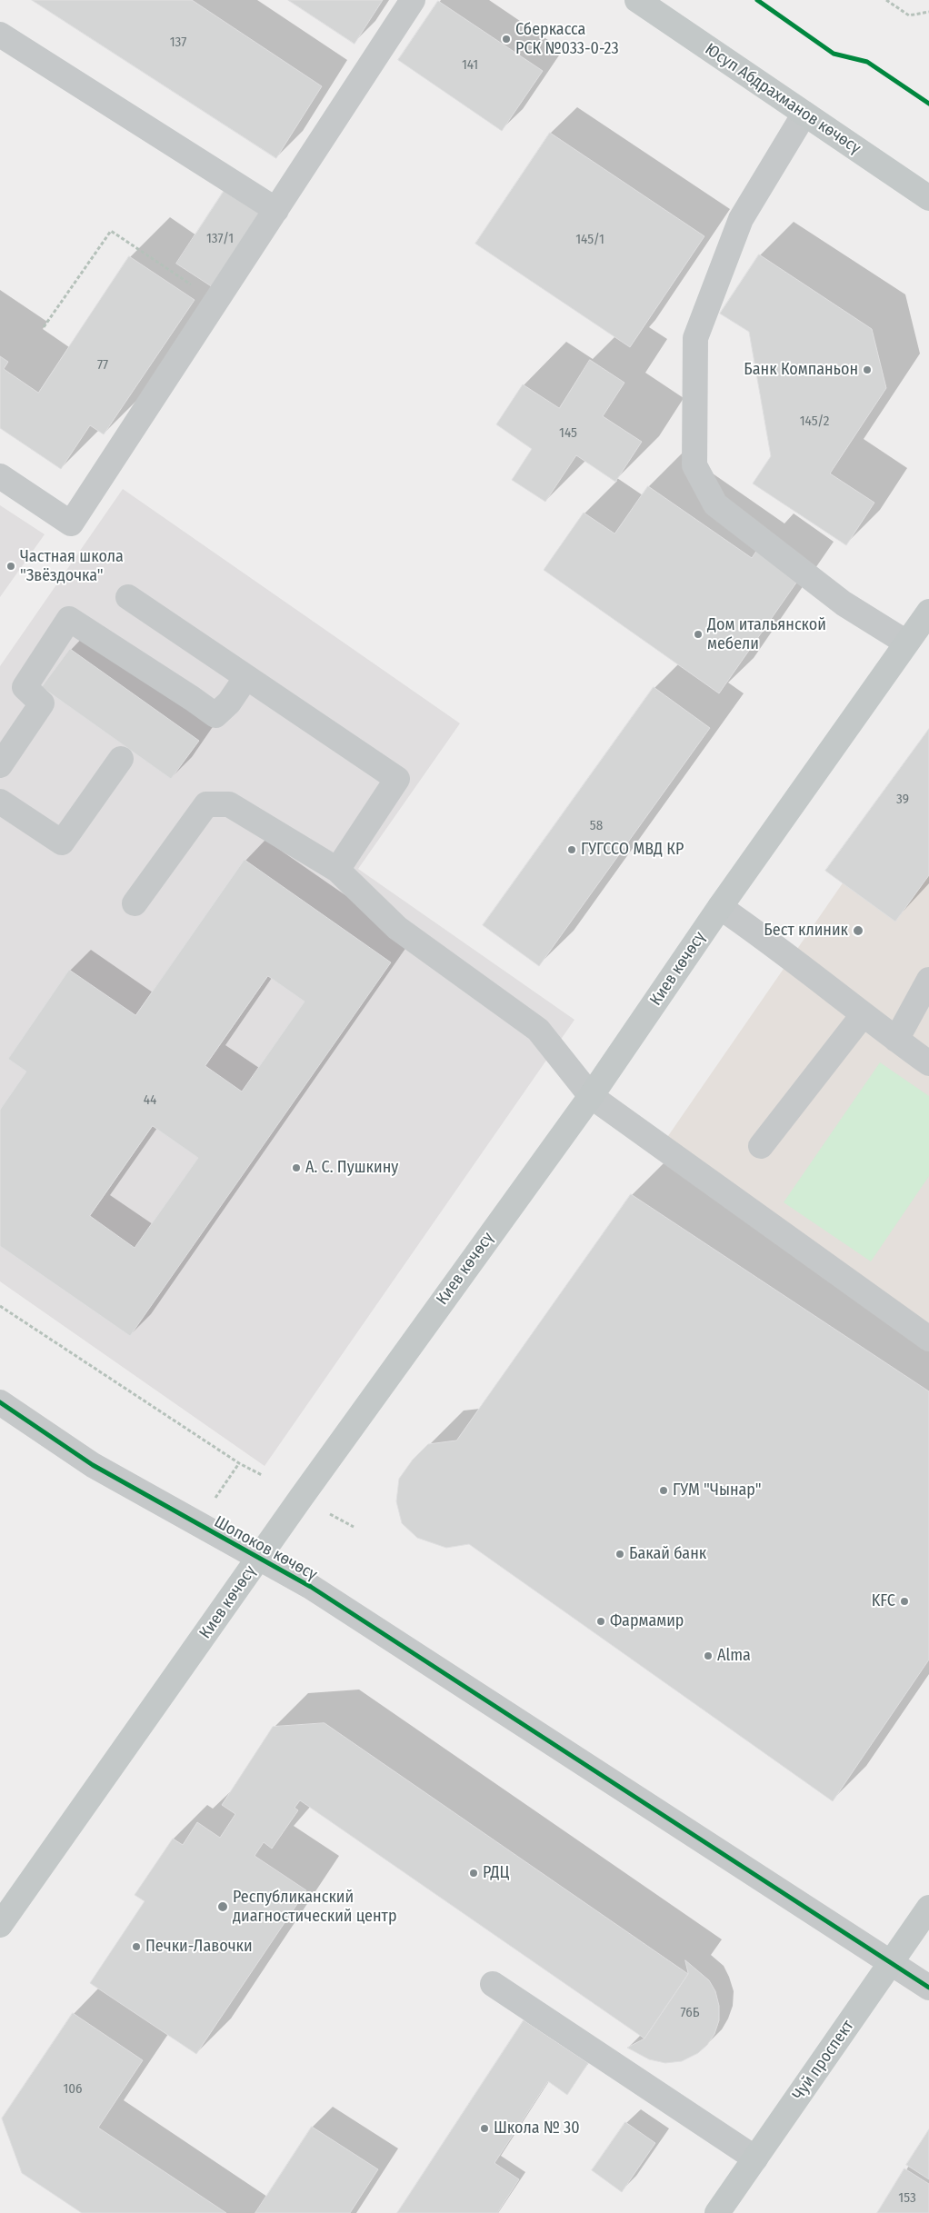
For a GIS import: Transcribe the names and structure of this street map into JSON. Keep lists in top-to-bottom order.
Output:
{
  "streets": {
    "main road": ["Юсуп Абдрахманов көчөсү", "Киев көчөсү", "Чуй проспект"],
    "street": ["Шопоков көчөсү"]
  },
  "crossings": [
    ["Киев көчөсү", "Шопоков көчөсү"],
    ["Шопоков көчөсү", "Чуй проспект"]
  ],
  "places": [
    "Сберкасса РСК №033-0-23",
    "Банк Компаньон",
    "Частная школа \"Звёздочка\"",
    "Дом итальянской мебели",
    "ГУГССО МВД КР",
    "Бест клиник",
    "А. С. Пушкину",
    "ГУМ \"Чынар\"",
    "Бакай банк",
    "KFC",
    "Фармамир",
    "Alma",
    "РДЦ",
    "Республиканский диагностический центр",
    "Печки-Лавочки",
    "Школа № 30"
  ],
  "house_numbers": [
    "137",
    "141",
    "137/1",
    "145/1",
    "77",
    "145/2",
    "145",
    "39",
    "58",
    "44",
    "76Б",
    "106",
    "153"
  ]
}
